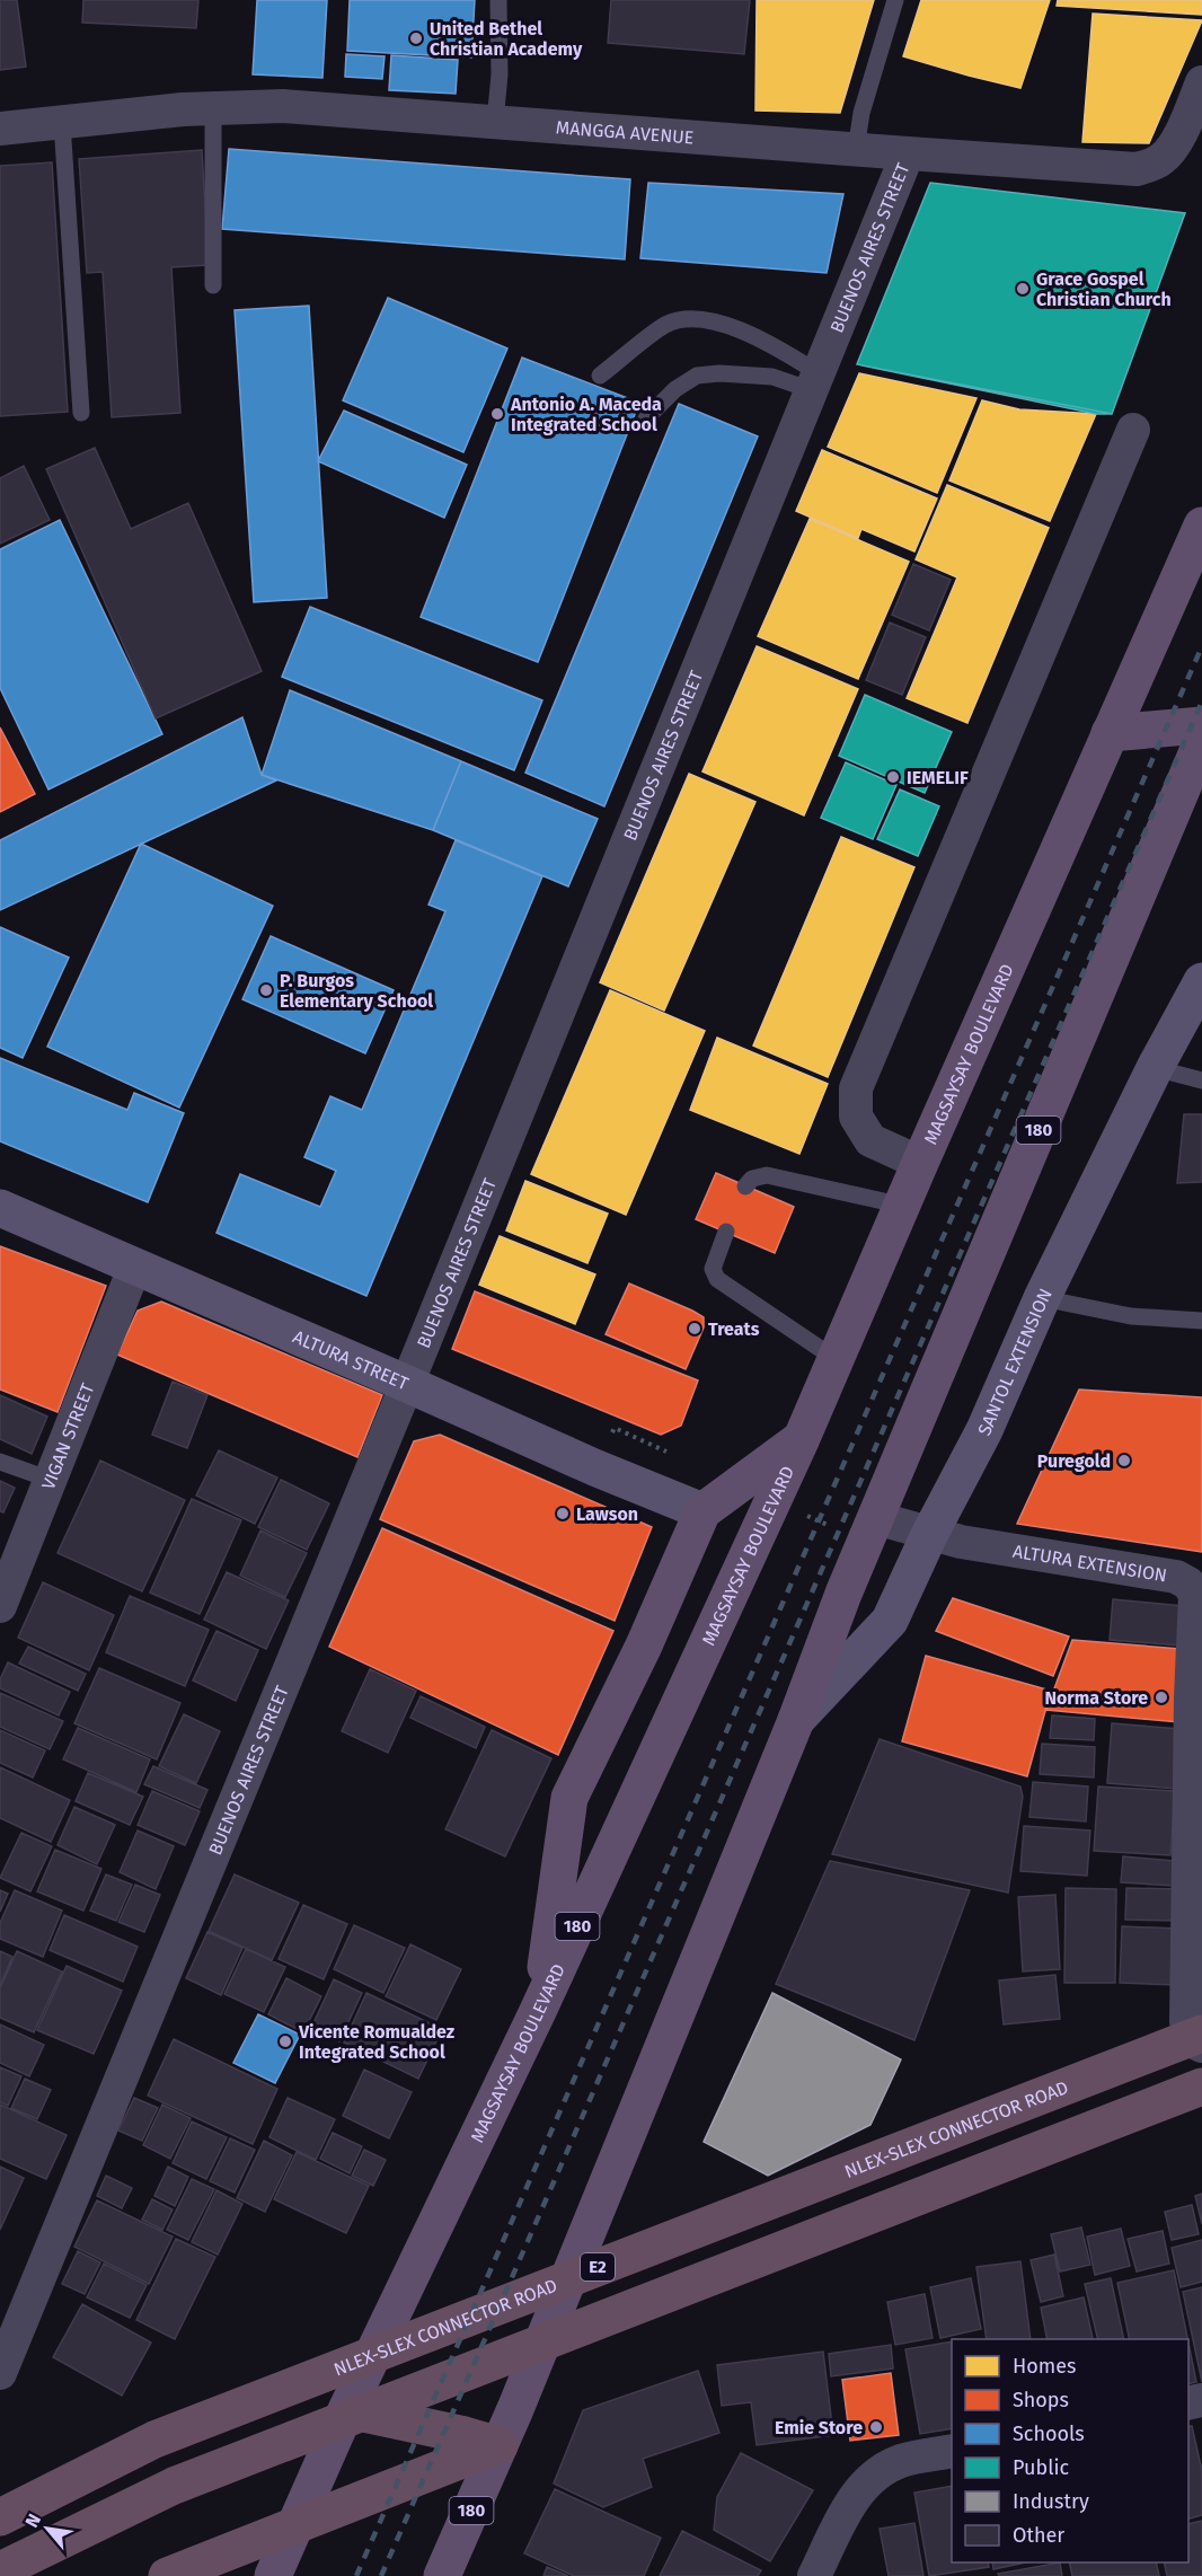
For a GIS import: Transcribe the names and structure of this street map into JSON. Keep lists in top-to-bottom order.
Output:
{
  "streets": {
    "highway": ["NLEX-SLEX CONNECTOR ROAD", "E2"],
    "main road": ["MAGSAYSAY BOULEVARD", "180"],
    "street": [
      "MANGGA AVENUE",
      "BUENOS AIRES STREET",
      "ALTURA STREET",
      "SANTOL EXTENSION",
      "VIGAN STREET",
      "ALTURA EXTENSION"
    ]
  },
  "crossings": [
    ["MANGGA AVENUE", "BUENOS AIRES STREET"],
    ["BUENOS AIRES STREET", "ALTURA STREET"],
    ["180", "SANTOL EXTENSION"],
    ["180", "ALTURA EXTENSION"],
    ["ALTURA STREET", "VIGAN STREET"],
    ["SANTOL EXTENSION", "ALTURA EXTENSION"]
  ],
  "places": [
    "United Bethel Christian Academy",
    "Grace Gospel Christian Church",
    "Antonio A. Maceda Integrated School",
    "IEMELIF",
    "P. Burgos Elementary School",
    "Treats",
    "Puregold",
    "Lawson",
    "Norma Store",
    "Vicente Romualdez Integrated School",
    "Emie Store"
  ],
  "legend": [
    "Homes",
    "Shops",
    "Schools",
    "Public",
    "Industry",
    "Other"
  ],
  "north": "top left"
}
